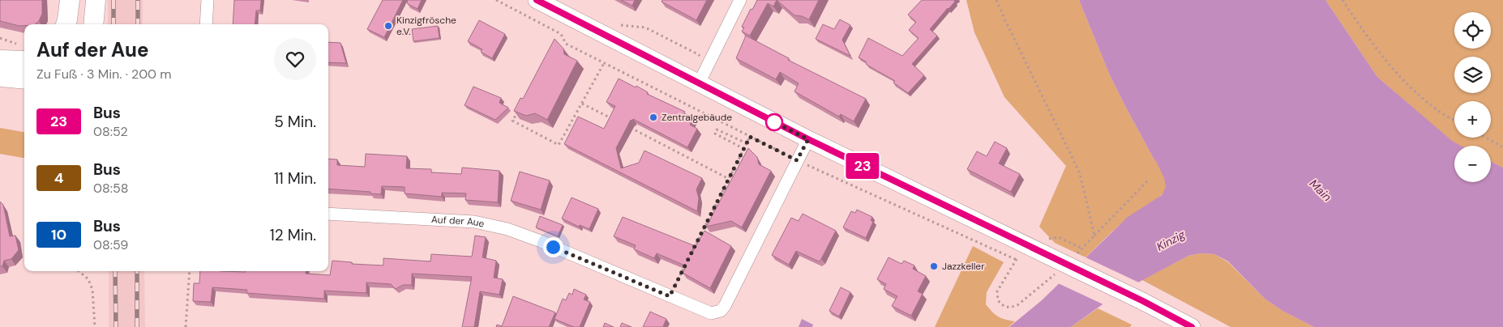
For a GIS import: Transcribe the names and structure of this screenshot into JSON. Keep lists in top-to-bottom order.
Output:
{
  "streets": {
    "street": ["Auf der Aue"]
  },
  "water": ["Main", "Kinzig"],
  "places": ["Kinzigfrösche e.V.", "Zentralgebäude", "Jazzkeller"],
  "lines": ["bus line 23"],
  "page": {
    "on_map": "23",
    "map_buttons": ["+", "−"],
    "heading": ["Auf der Aue", "Zu Fuß · 3 Min. · 200 m"],
    "list": [
      {
        "mark": "23",
        "name": "Bus",
        "note": "08:52",
        "value": "5 Min."
      },
      {
        "mark": "4",
        "name": "Bus",
        "note": "08:58",
        "value": "11 Min."
      },
      {
        "mark": "10",
        "name": "Bus",
        "note": "08:59",
        "value": "12 Min."
      }
    ]
  }
}
